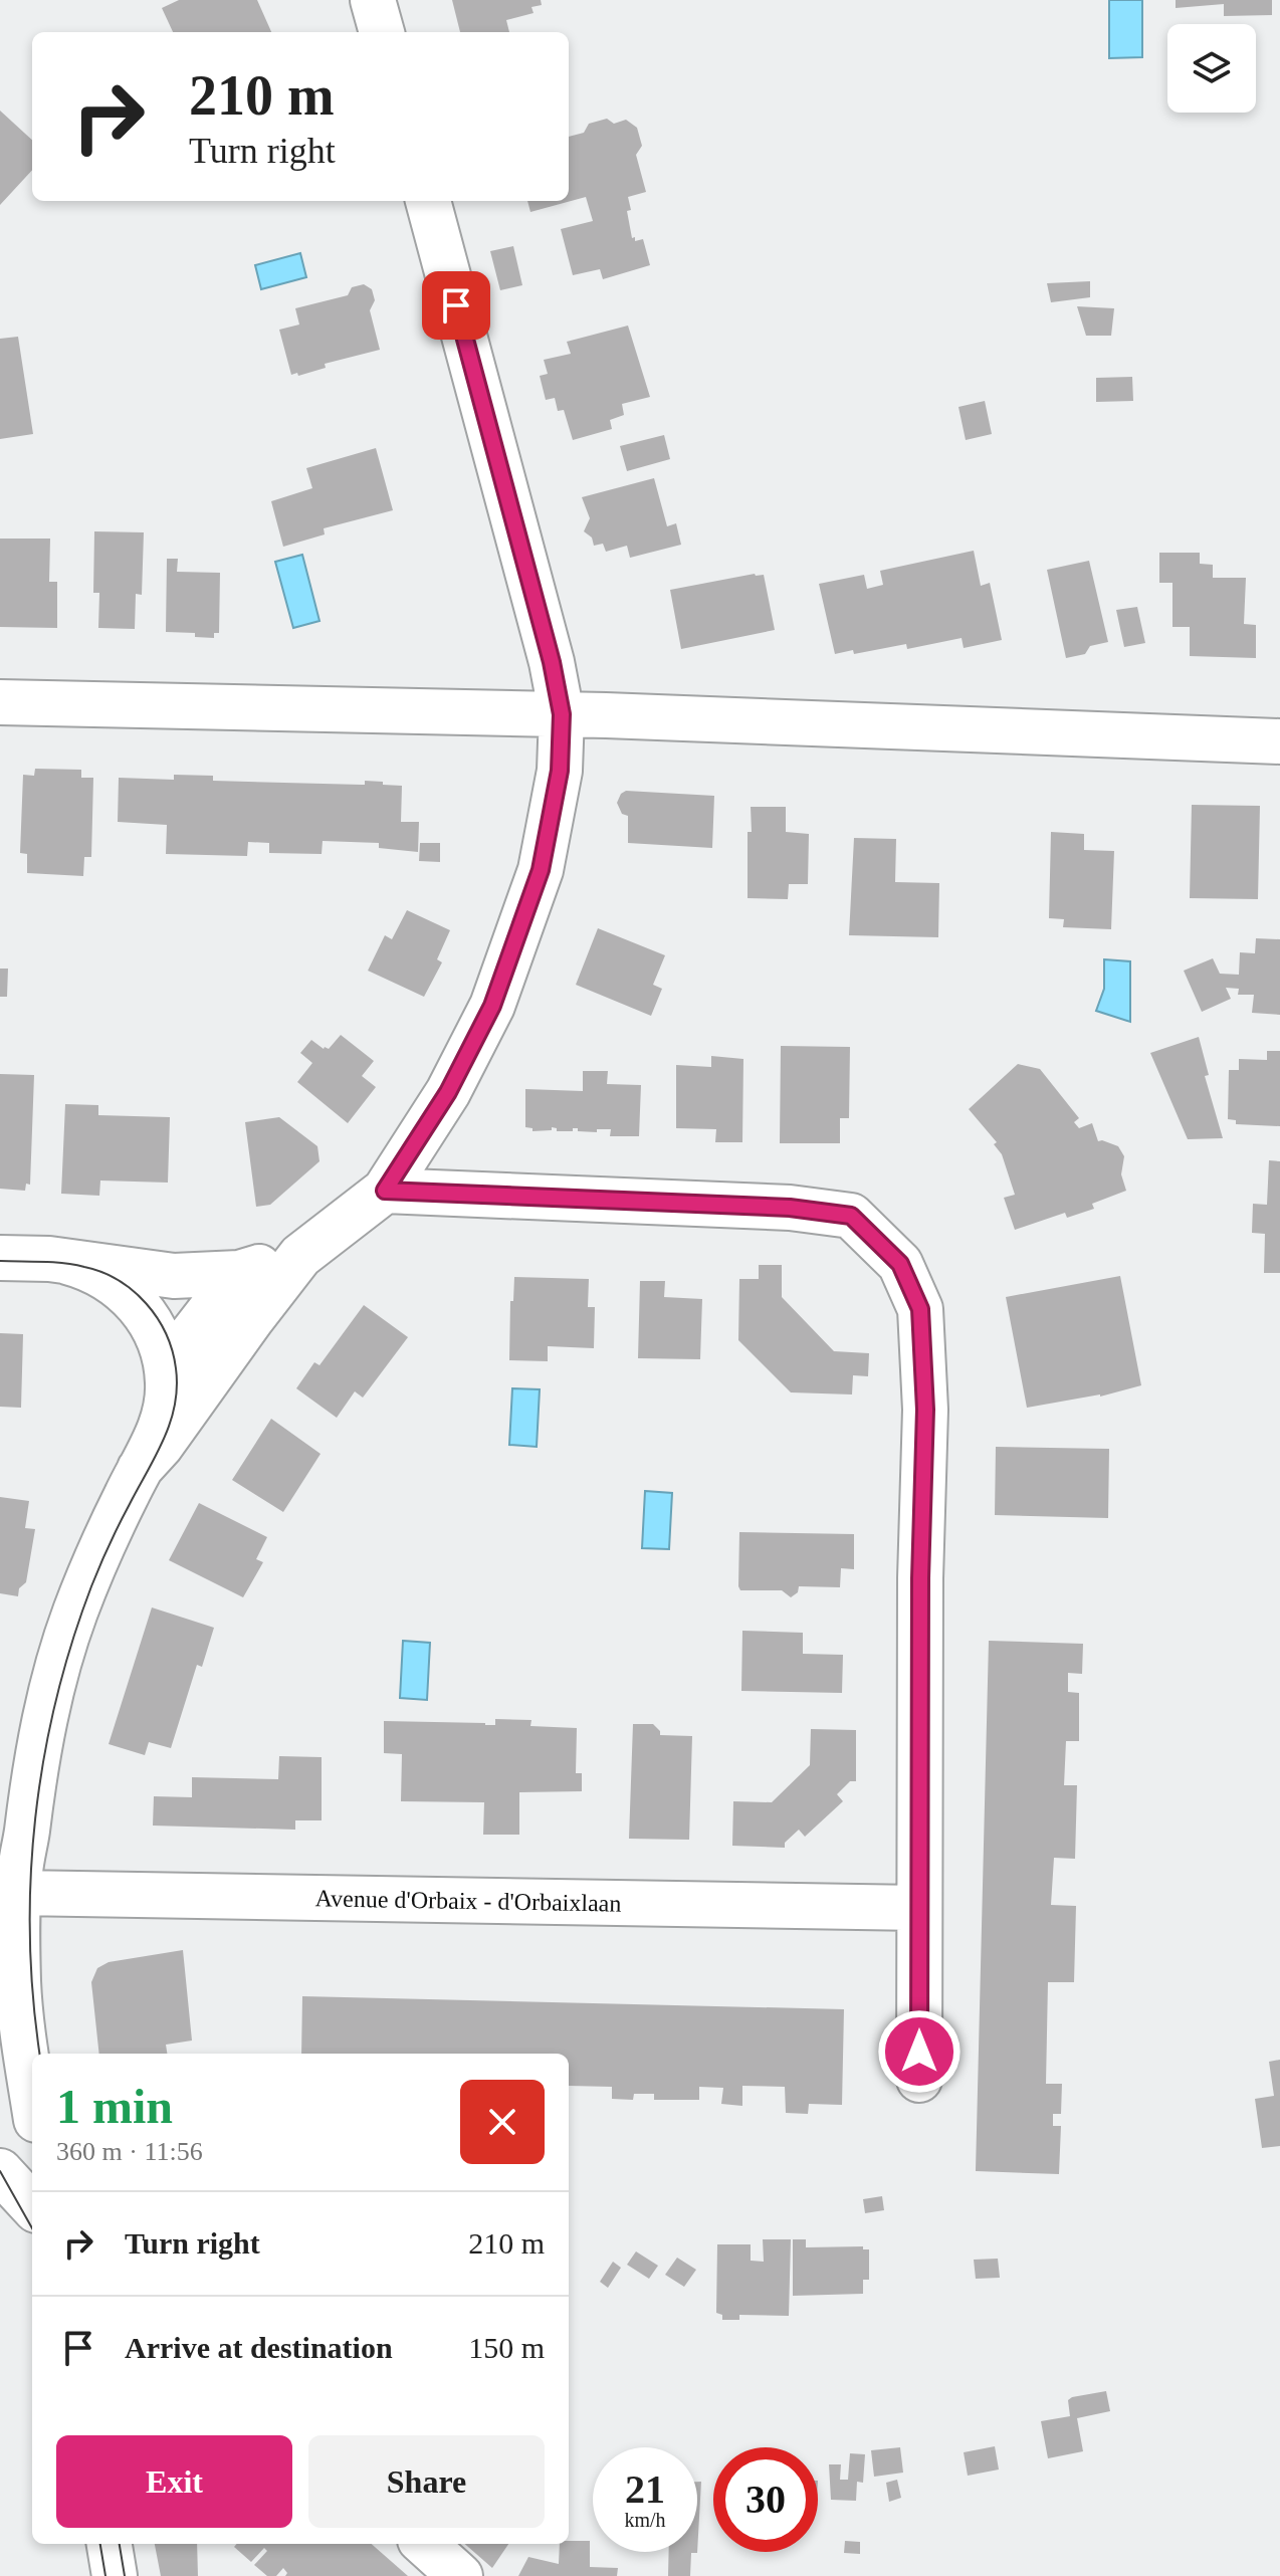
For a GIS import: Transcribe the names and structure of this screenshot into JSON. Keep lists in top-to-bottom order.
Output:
{
  "streets": {
    "street": ["Avenue d'Orbaix - d'Orbaixlaan"]
  },
  "page": {
    "turn": ["210 m", "Turn right"],
    "heading": ["1 min", "360 m · 11:56"],
    "list": [
      {
        "name": "Turn right",
        "value": "210 m"
      },
      {
        "name": "Arrive at destination",
        "value": "150 m"
      }
    ],
    "buttons": ["Exit", "Share"],
    "speed": "21 km/h",
    "limit": "30"
  }
}
